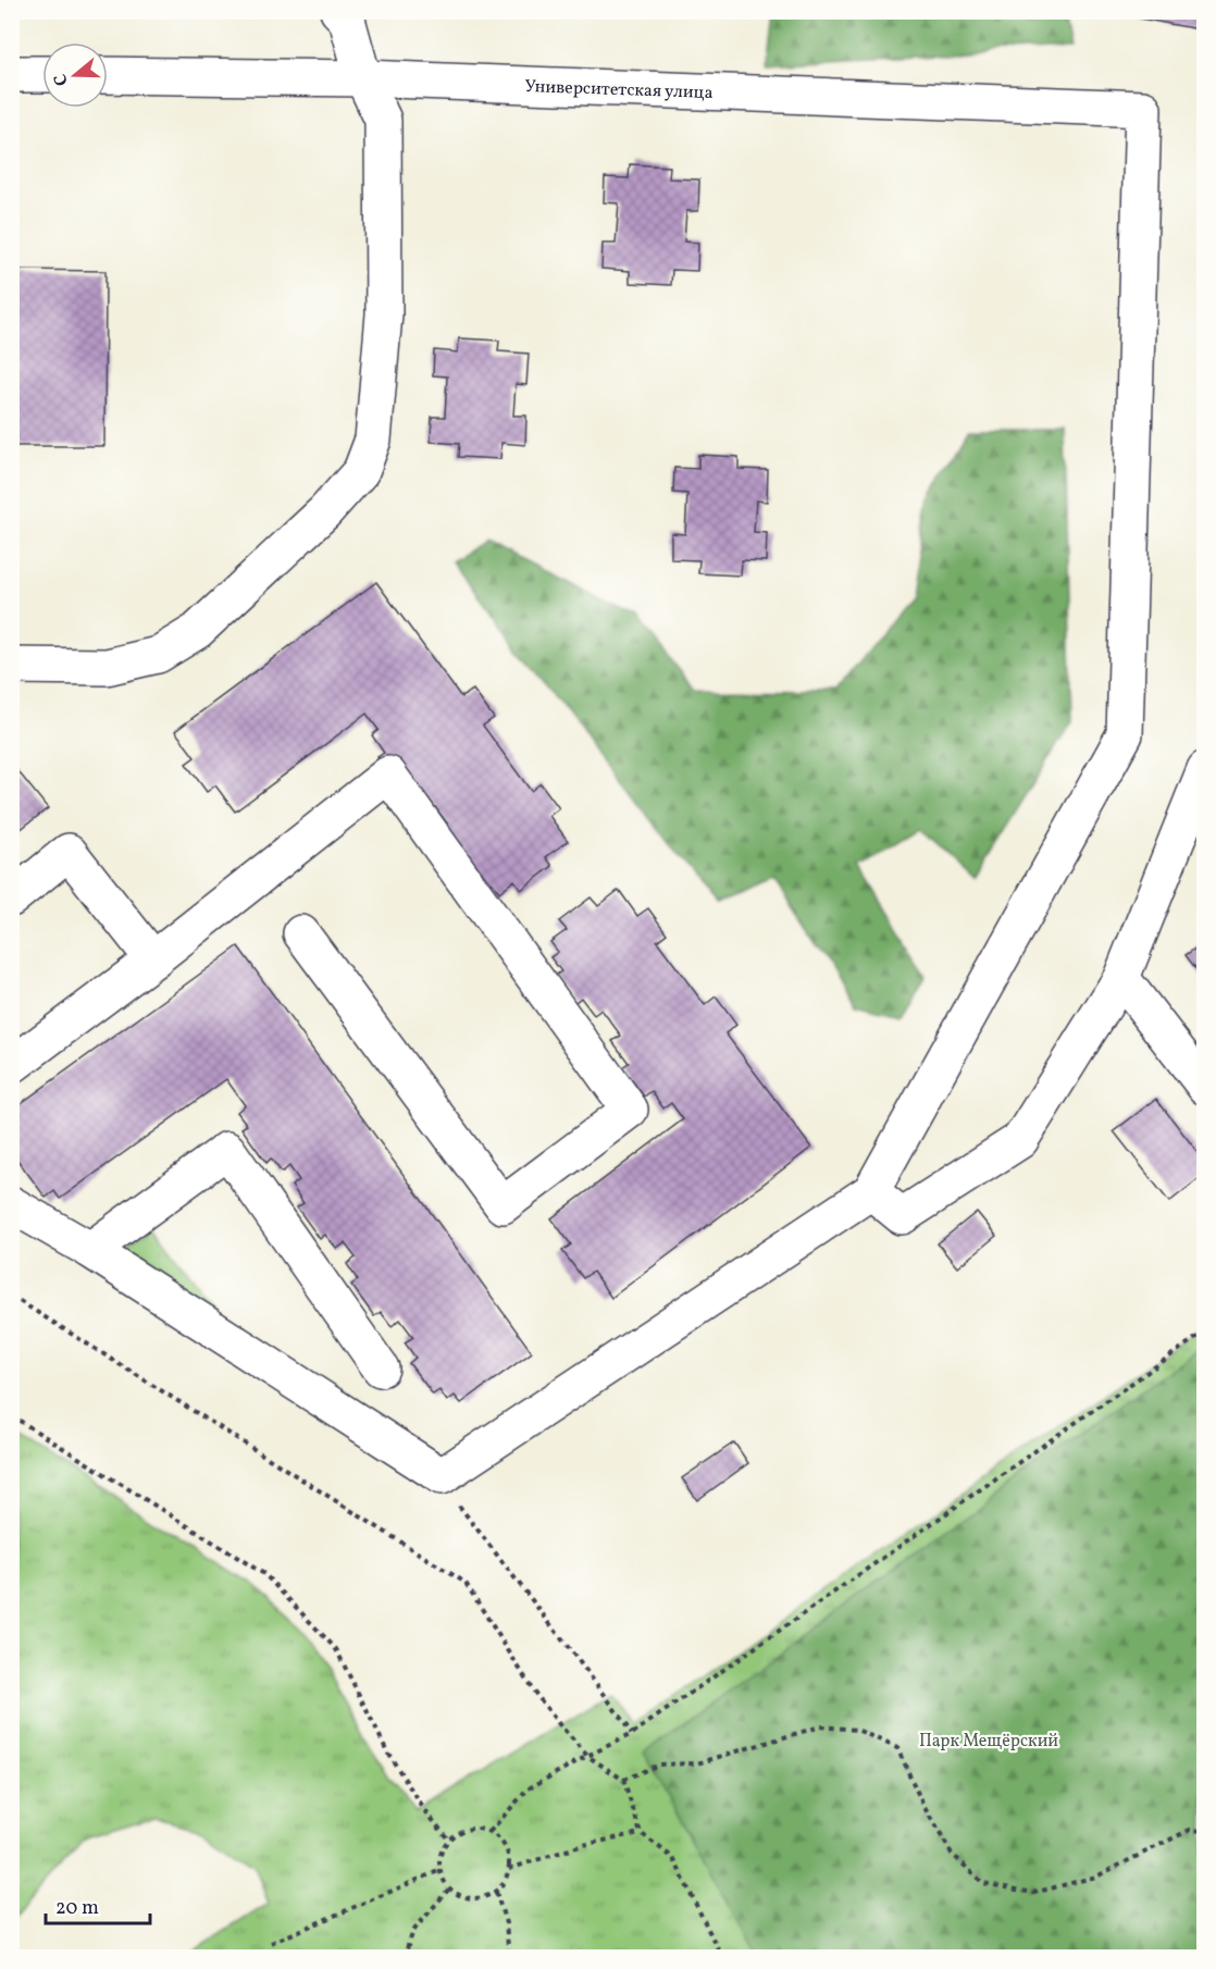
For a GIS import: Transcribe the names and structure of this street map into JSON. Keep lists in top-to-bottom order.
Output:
{
  "streets": {
    "street": ["Университетская улица"]
  },
  "parks": ["Парк Мещёрский"],
  "scale_bar": "20 m",
  "north": "left"
}
